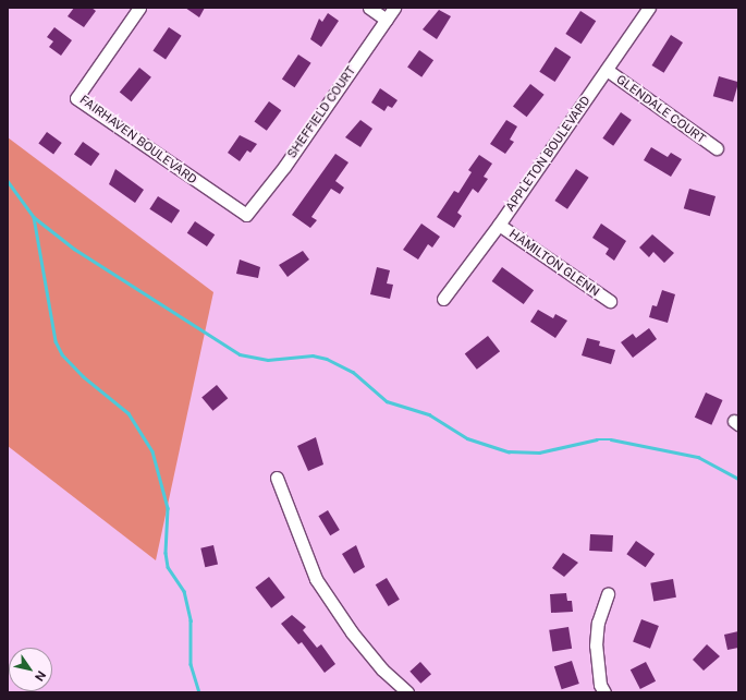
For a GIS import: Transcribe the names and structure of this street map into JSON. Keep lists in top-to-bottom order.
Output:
{
  "streets": {
    "street": [
      "GLENDALE COURT",
      "SHEFFIELD COURT",
      "FAIRHAVEN BOULEVARD",
      "APPLETON BOULEVARD",
      "HAMILTON GLENN"
    ]
  },
  "crossings": [
    ["GLENDALE COURT", "APPLETON BOULEVARD"],
    ["SHEFFIELD COURT", "FAIRHAVEN BOULEVARD"],
    ["APPLETON BOULEVARD", "HAMILTON GLENN"]
  ],
  "north": "bottom right"
}
